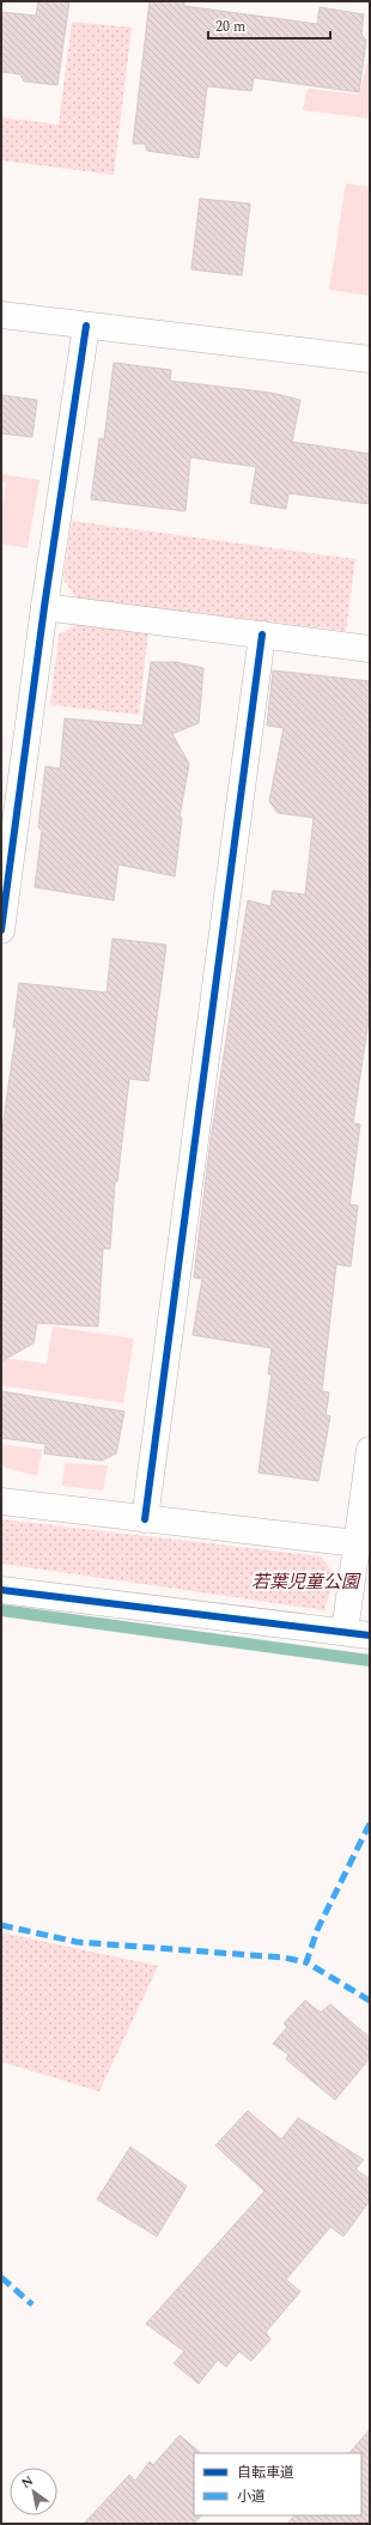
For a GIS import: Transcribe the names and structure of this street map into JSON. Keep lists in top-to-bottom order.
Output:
{
  "parks": ["若葉児童公園"],
  "legend": ["自転車道", "小道"],
  "scale_bar": "20 m",
  "north": "top left"
}
